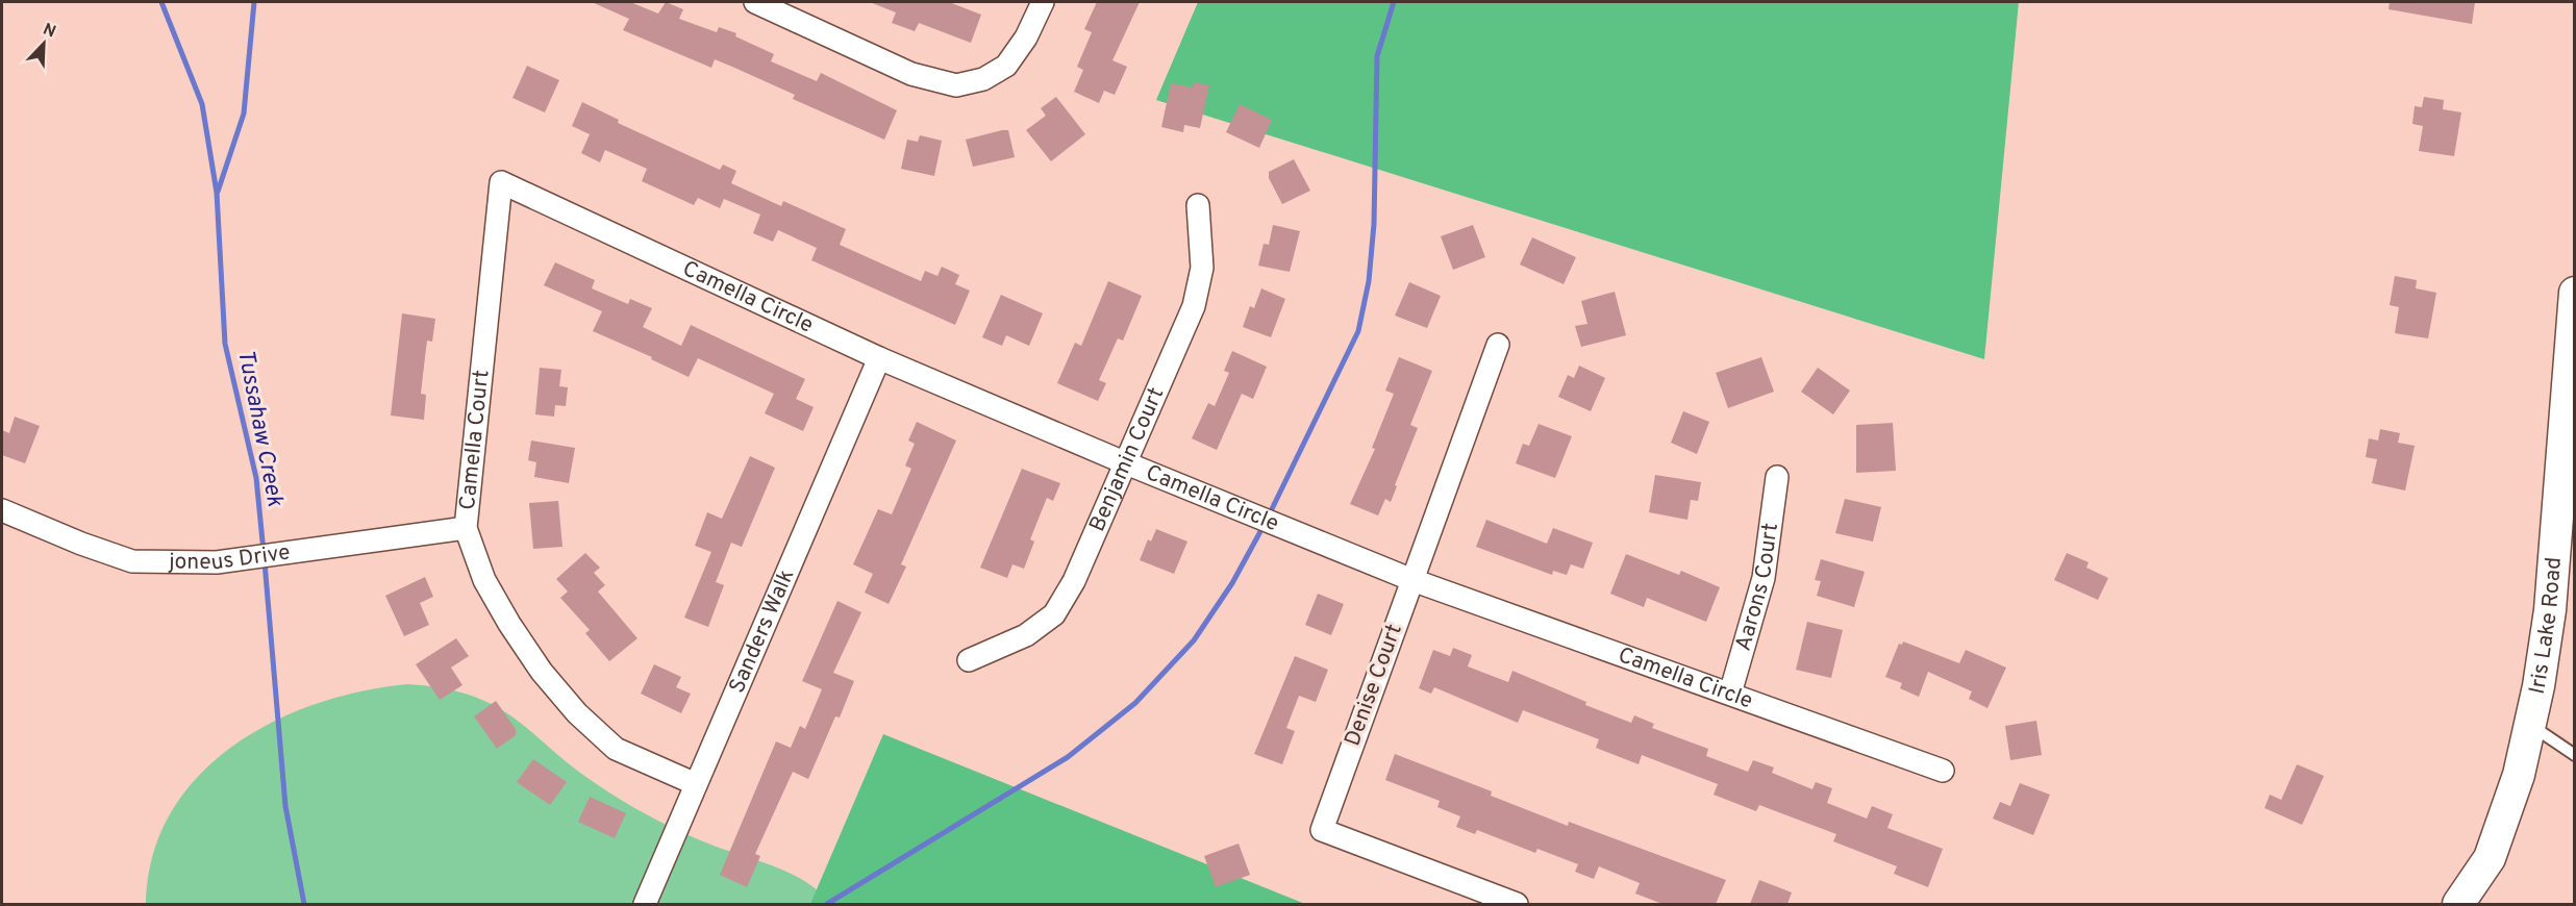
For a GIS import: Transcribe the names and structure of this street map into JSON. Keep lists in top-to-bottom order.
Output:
{
  "streets": {
    "street": [
      "Camella Circle",
      "Camella Court",
      "Benjamin Court",
      "joneus Drive",
      "Aarons Court",
      "Iris Lake Road",
      "Sanders Walk",
      "Denise Court"
    ]
  },
  "crossings": [
    ["Camella Circle", "Camella Court"],
    ["Camella Circle", "Benjamin Court"],
    ["Camella Circle", "Aarons Court"],
    ["Camella Circle", "Sanders Walk"],
    ["Camella Circle", "Denise Court"],
    ["Camella Court", "joneus Drive"],
    ["Camella Court", "Sanders Walk"]
  ],
  "water": ["Tussahaw Creek"],
  "north": "top right"
}
